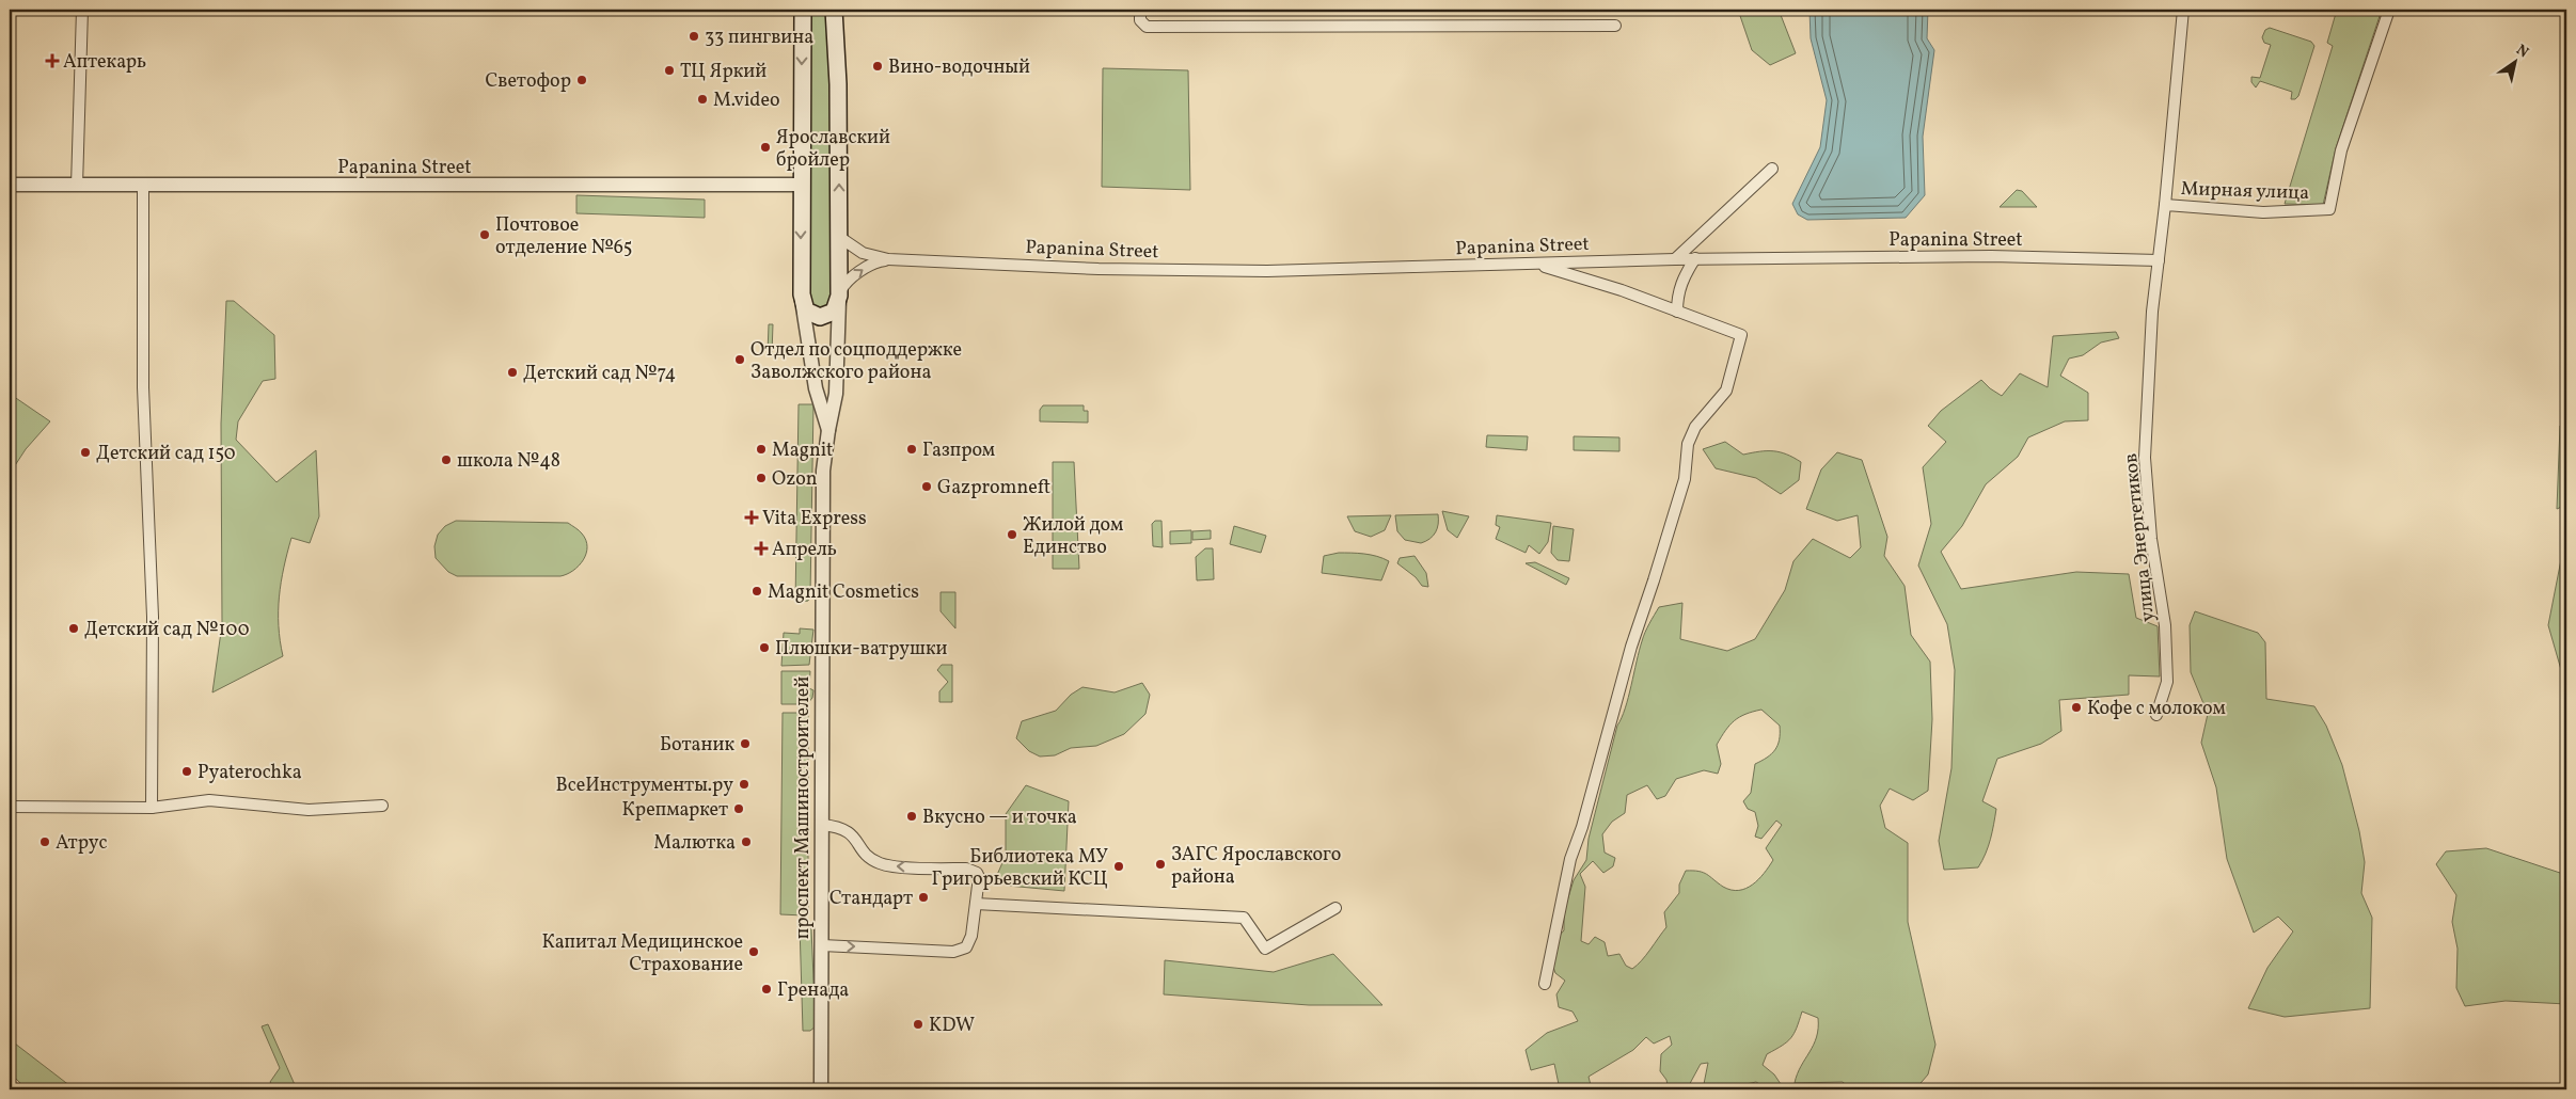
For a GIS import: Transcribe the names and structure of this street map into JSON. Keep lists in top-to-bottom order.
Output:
{
  "streets": {
    "main road": ["проспект Машиностроителей"],
    "street": ["Papanina Street", "Мирная улица", "улица Энергетиков"]
  },
  "crossings": [
    ["Papanina Street", "Мирная улица"],
    ["Papanina Street", "улица Энергетиков"],
    ["Papanina Street", "проспект Машиностроителей"],
    ["Мирная улица", "улица Энергетиков"]
  ],
  "places": {
    "other": [
      "33 пингвина",
      "Вино-водочный",
      "ТЦ Яркий",
      "Светофор",
      "M.video",
      "Ярославский бройлер",
      "Почтовое отделение №65",
      "Отдел по соцподдержке Заволжского района",
      "Детский сад №74",
      "Magnit",
      "Газпром",
      "Детский сад 150",
      "школа №48",
      "Ozon",
      "Gazpromneft",
      "Жилой дом Единство",
      "Magnit Cosmetics",
      "Детский сад №100",
      "Плюшки-ватрушки",
      "Кофе с молоком",
      "Ботаник",
      "Pyaterochka",
      "ВсеИнструменты.ру",
      "Крепмаркет",
      "Вкусно — и точка",
      "Атрус",
      "Малютка",
      "ЗАГС Ярославского района",
      "Библиотека МУ Григорьевский КСЦ",
      "Стандарт",
      "Капитал Медицинское Страхование",
      "Гренада",
      "KDW"
    ],
    "health": ["Аптекарь", "Vita Express", "Апрель"]
  },
  "north": "top right"
}
